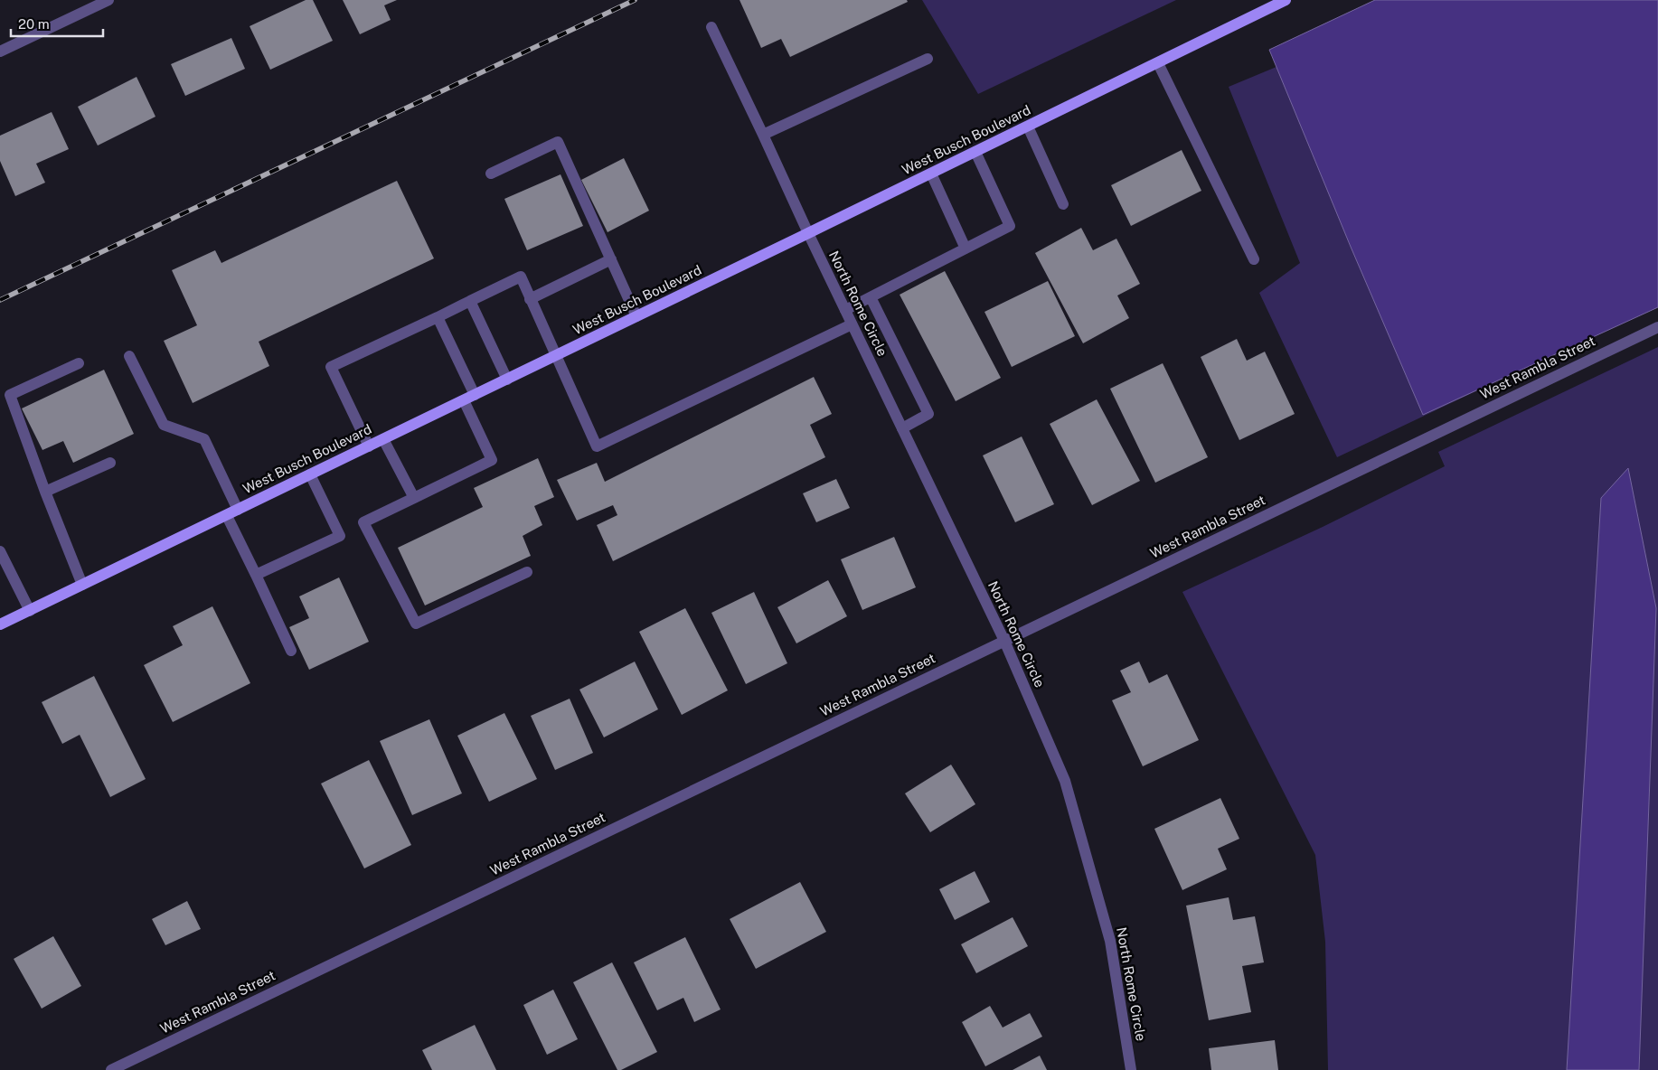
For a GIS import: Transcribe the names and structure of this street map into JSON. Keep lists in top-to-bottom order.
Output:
{
  "streets": {
    "main road": ["West Busch Boulevard"],
    "street": ["North Rome Circle", "West Rambla Street"]
  },
  "crossings": [
    ["West Busch Boulevard", "North Rome Circle"],
    ["North Rome Circle", "West Rambla Street"]
  ],
  "scale_bar": "20 m"
}
